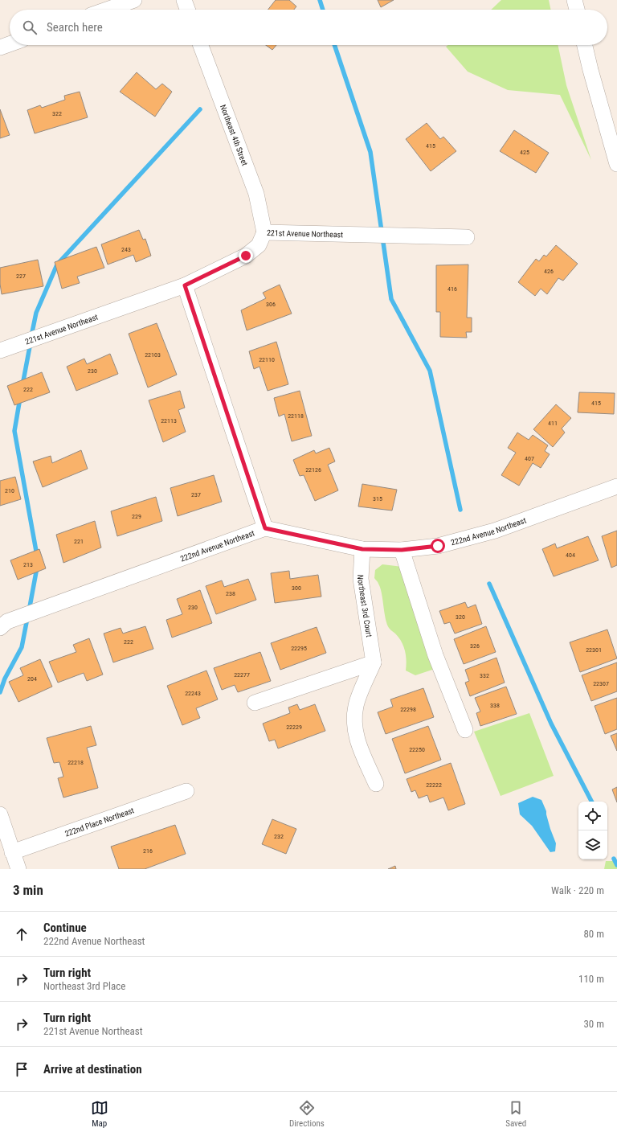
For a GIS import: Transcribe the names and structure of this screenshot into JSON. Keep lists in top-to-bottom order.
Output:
{
  "streets": {
    "street": [
      "Northeast 4th Street",
      "221st Avenue Northeast",
      "222nd Avenue Northeast",
      "Northeast 3rd Court",
      "222nd Place Northeast"
    ]
  },
  "crossings": [
    ["Northeast 4th Street", "221st Avenue Northeast"],
    ["222nd Avenue Northeast", "Northeast 3rd Court"]
  ],
  "house_numbers": [
    "322",
    "415",
    "425",
    "243",
    "426",
    "227",
    "416",
    "306",
    "22103",
    "22110",
    "230",
    "222",
    "415",
    "22118",
    "22113",
    "411",
    "407",
    "22126",
    "210",
    "237",
    "315",
    "229",
    "221",
    "404",
    "213",
    "300",
    "238",
    "230",
    "320",
    "222",
    "326",
    "22295",
    "22301",
    "22277",
    "332",
    "204",
    "22307",
    "22243",
    "338",
    "22298",
    "22229",
    "22250",
    "22218",
    "22222",
    "232",
    "216"
  ],
  "page": {
    "search": "Search here",
    "heading": ["3 min", "Walk · 220 m"],
    "list": [
      ["Continue", "222nd Avenue Northeast", "80 m"],
      ["Turn right", "Northeast 3rd Place", "110 m"],
      ["Turn right", "221st Avenue Northeast", "30 m"],
      "Arrive at destination"
    ],
    "nav": ["Map", "Directions", "Saved"]
  }
}
